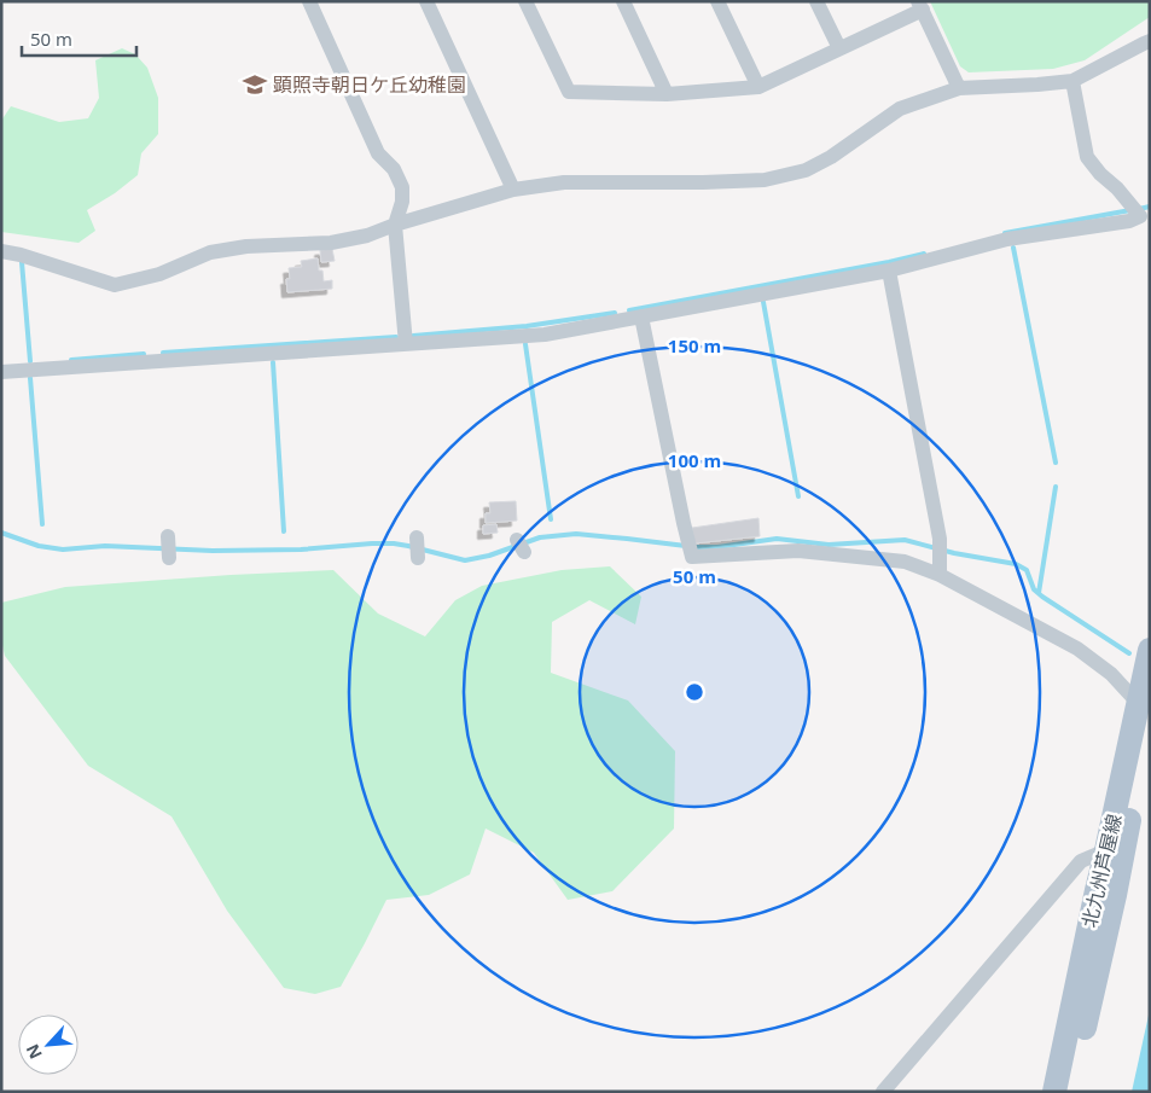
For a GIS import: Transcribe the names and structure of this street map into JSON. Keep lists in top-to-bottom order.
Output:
{
  "streets": {
    "main road": ["北九州芦屋線"]
  },
  "places": {
    "school or university": ["顕照寺朝日ケ丘幼稚園"]
  },
  "scale_bar": "50 m",
  "north": "bottom left",
  "rings": ["150 m", "100 m", "50 m"]
}
